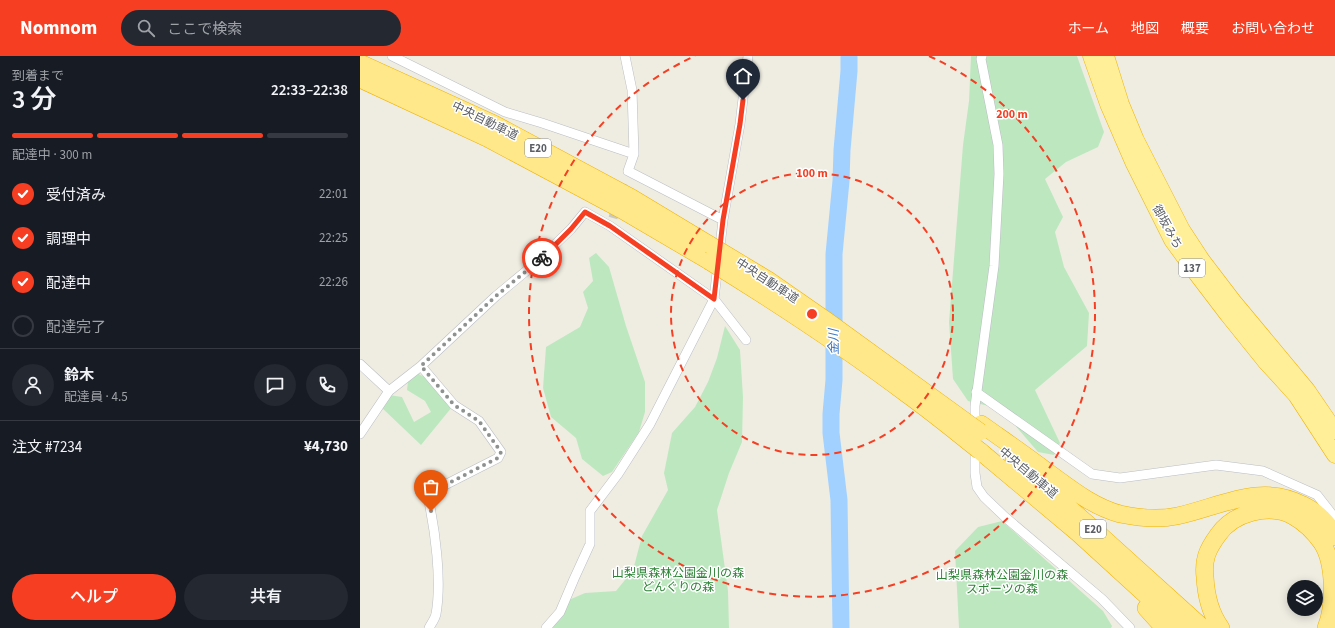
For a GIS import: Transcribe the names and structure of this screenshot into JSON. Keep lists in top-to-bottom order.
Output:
{
  "streets": {
    "highway": [
      "中央自動車道",
      "E20",
      "御坂みち",
      "137"
    ]
  },
  "water": ["金川"],
  "parks": ["山梨県森林公園金川の森 どんぐりの森", "山梨県森林公園金川の森 スポーツの森"],
  "page": {
    "header": "Nomnom",
    "search": "ここで検索",
    "nav": [
      "ホーム",
      "地図",
      "概要",
      "お問い合わせ"
    ],
    "heading": ["3 分", "到着まで", "22:33–22:38"],
    "panel": [
      "鈴木",
      "配達員 · 4.5",
      "注文 #7234",
      "¥4,730"
    ],
    "bar": "配達中 · 300 m",
    "list": [
      ["受付済み", "22:01"],
      ["調理中", "22:25"],
      ["配達中", "22:26"],
      "配達完了"
    ],
    "buttons": ["ヘルプ", "共有"]
  },
  "rings": ["200 m", "100 m"]
}
